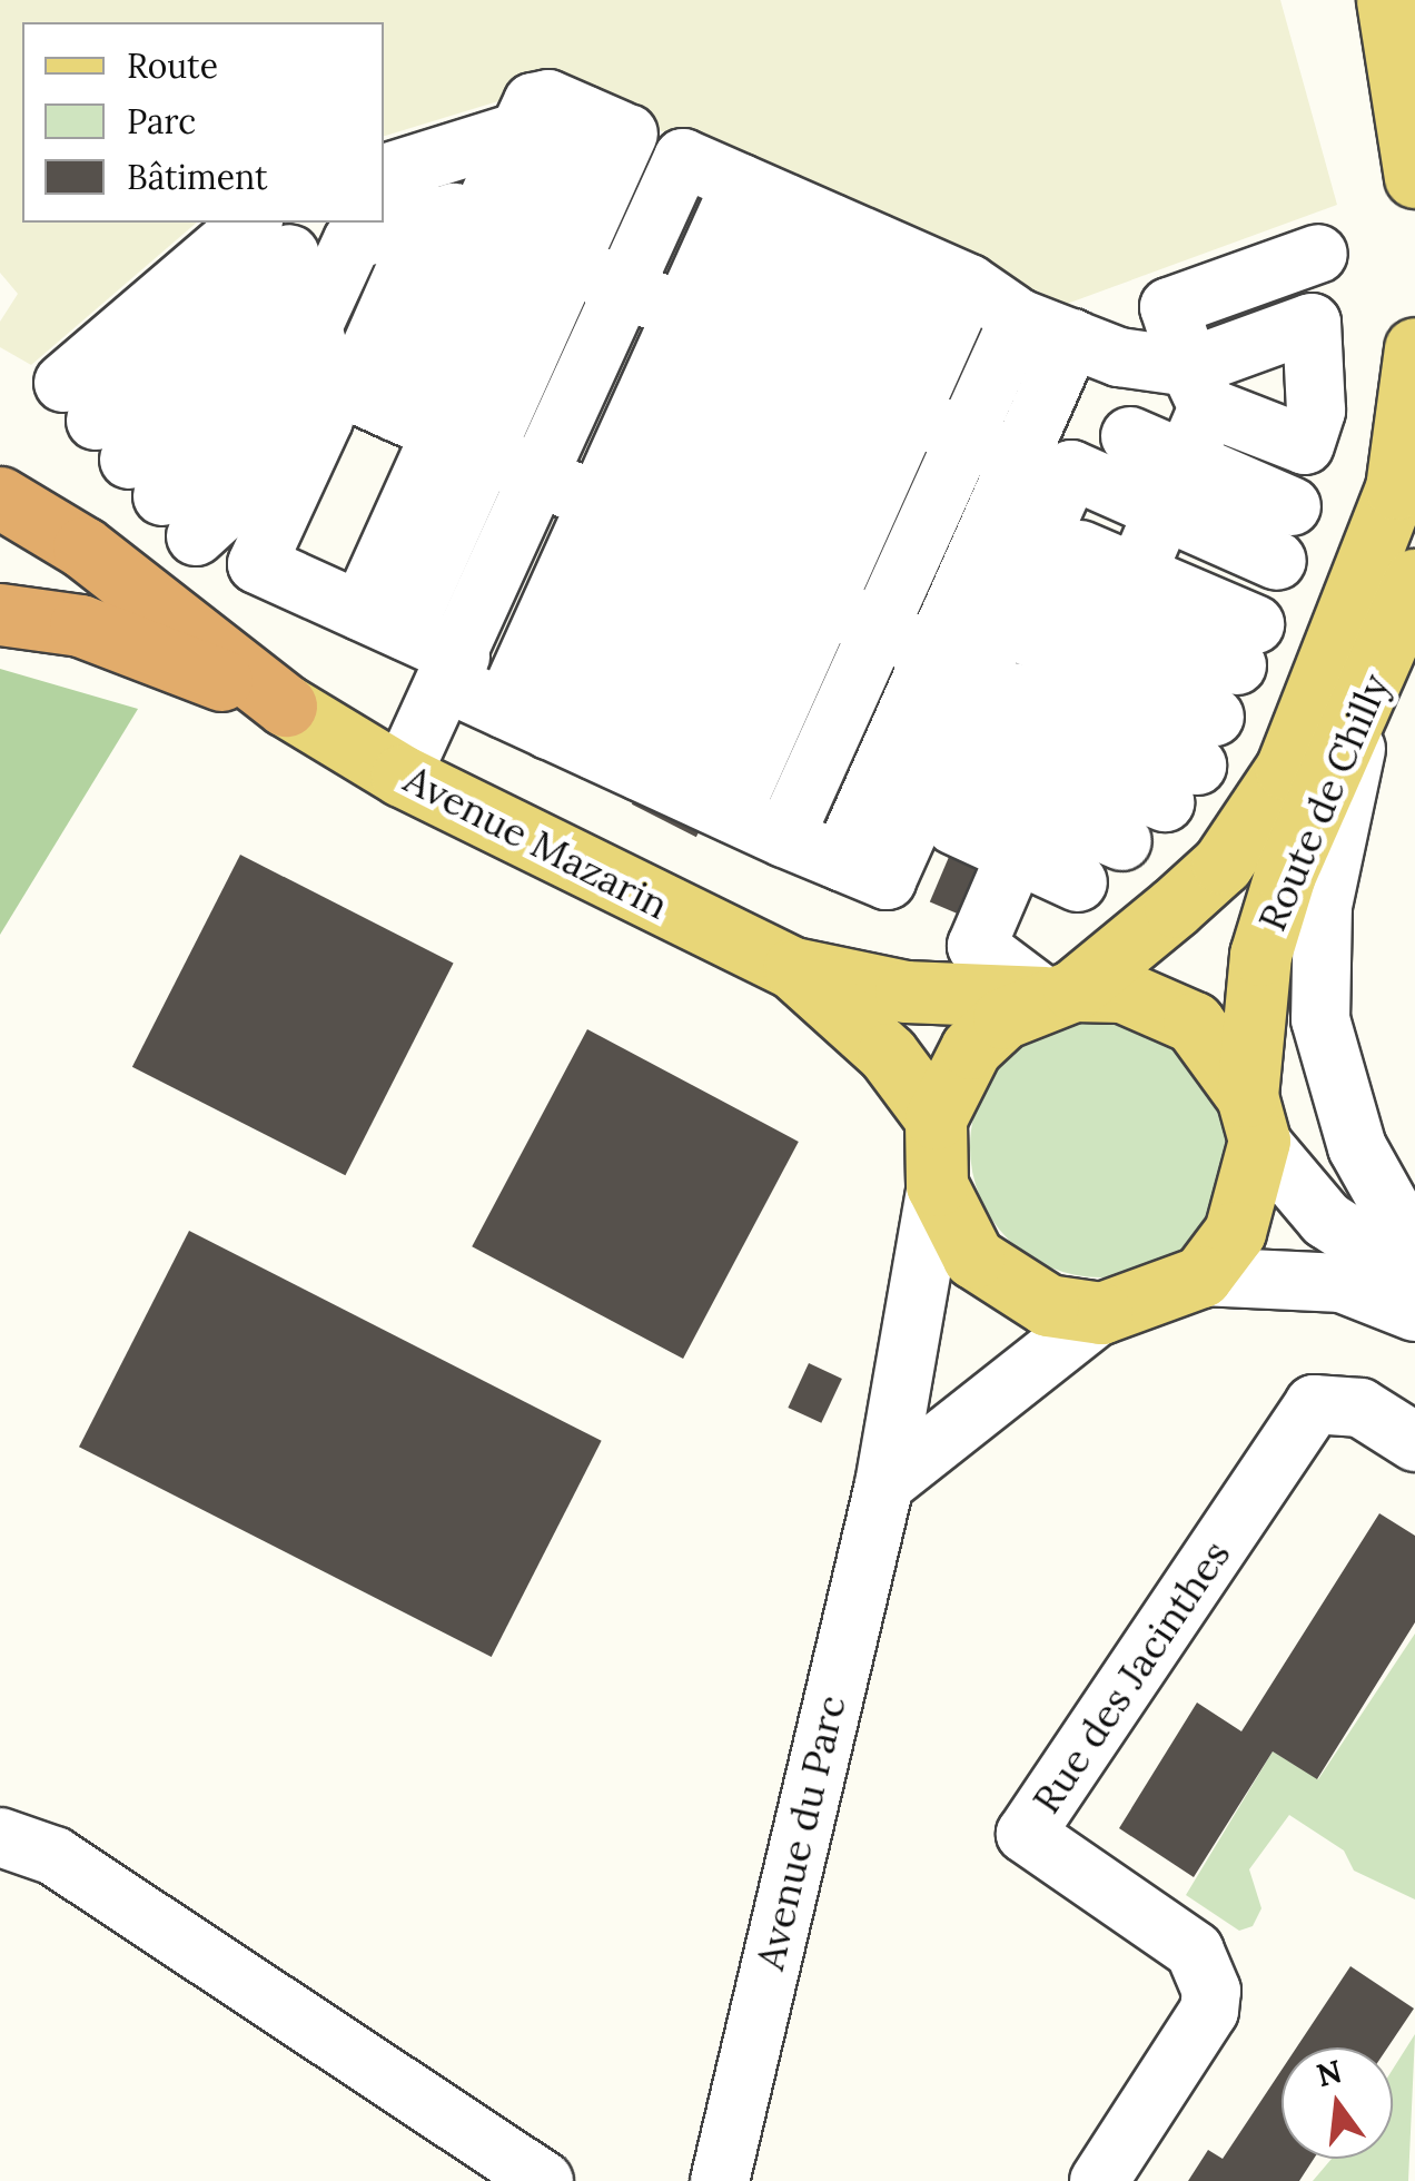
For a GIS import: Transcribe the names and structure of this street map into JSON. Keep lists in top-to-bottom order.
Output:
{
  "streets": {
    "main road": ["Route de Chilly", "Avenue Mazarin"],
    "street": ["Rue des Jacinthes", "Avenue du Parc"]
  },
  "crossings": [
    ["Route de Chilly", "Avenue Mazarin"],
    ["Route de Chilly", "Avenue du Parc"],
    ["Avenue Mazarin", "Avenue du Parc"]
  ],
  "legend": ["Route", "Parc", "Bâtiment"],
  "north": "top"
}
